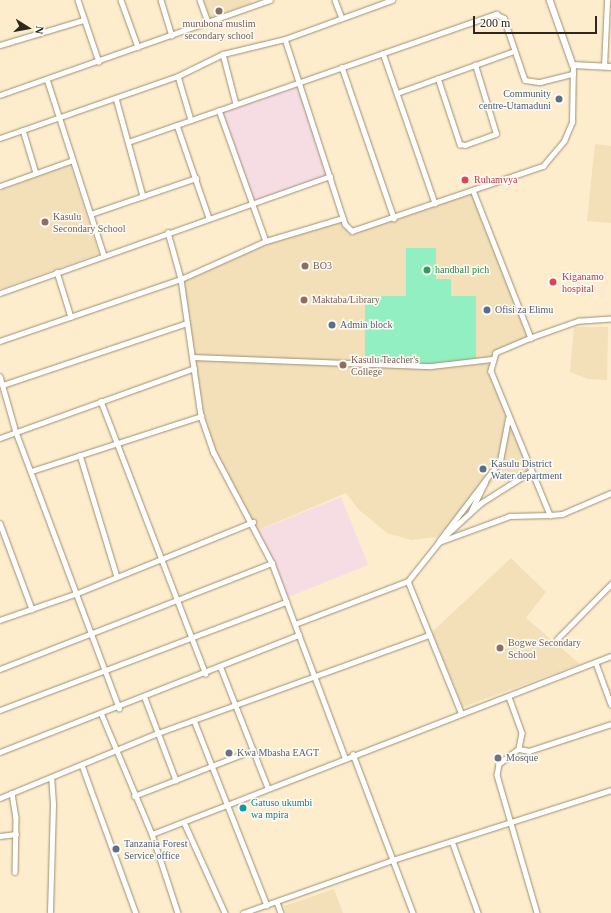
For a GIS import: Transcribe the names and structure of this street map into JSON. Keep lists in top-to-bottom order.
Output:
{
  "places": [
    "murubona muslim secondary school",
    "Community centre-Utamaduni",
    "Ruhamvya",
    "Kasulu Secondary School",
    "BO3",
    "handball pich",
    "Kiganamo hospital",
    "Maktaba/Library",
    "Ofisi za Elimu",
    "Admin block",
    "Kasulu Teacher's College",
    "Kasulu District Water department",
    "Bogwe Secondary School",
    "Kwa Mbasha EAGT",
    "Mosque",
    "Gatuso ukumbi wa mpira",
    "Tanzania Forest Service office"
  ],
  "scale_bar": "200 m",
  "north": "right"
}
